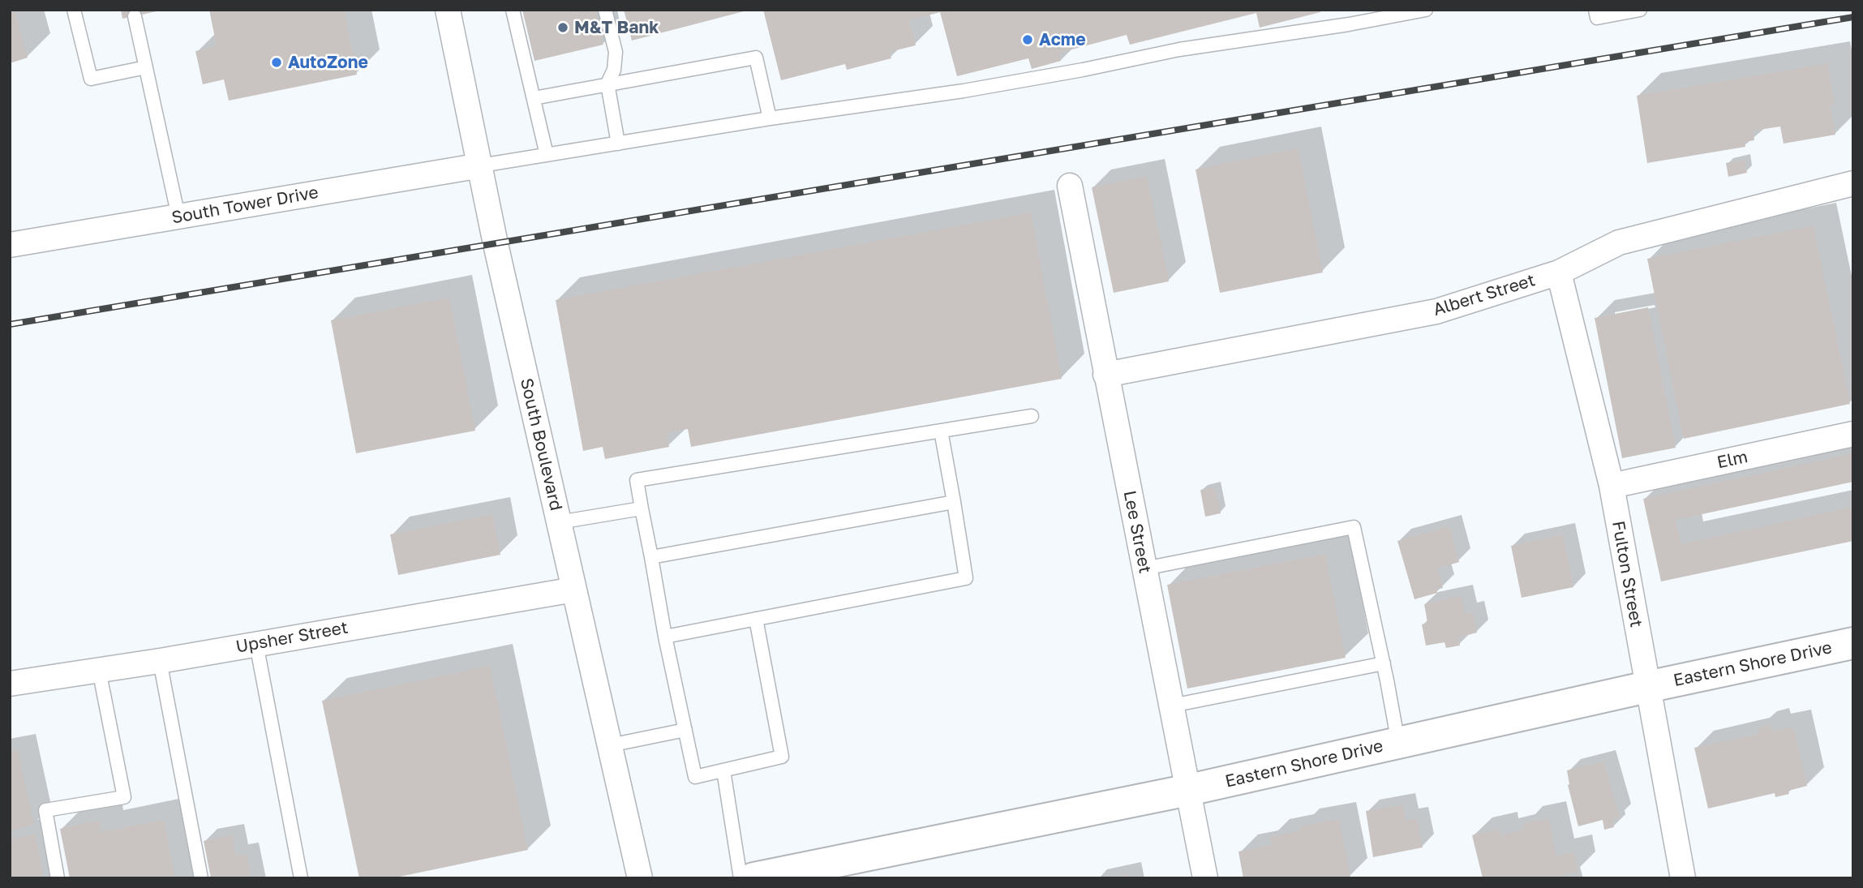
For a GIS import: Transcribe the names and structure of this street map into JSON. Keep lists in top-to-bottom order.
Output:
{
  "streets": {
    "street": [
      "South Tower Drive",
      "Albert Street",
      "South Boulevard",
      "Elm",
      "Lee Street",
      "Fulton Street",
      "Upsher Street",
      "Eastern Shore Drive"
    ]
  },
  "crossings": [
    ["South Tower Drive", "South Boulevard"],
    ["Albert Street", "Lee Street"],
    ["Albert Street", "Fulton Street"],
    ["South Boulevard", "Upsher Street"],
    ["Elm", "Fulton Street"],
    ["Lee Street", "Eastern Shore Drive"],
    ["Fulton Street", "Eastern Shore Drive"]
  ],
  "places": ["M&T Bank", "Acme", "AutoZone"]
}
